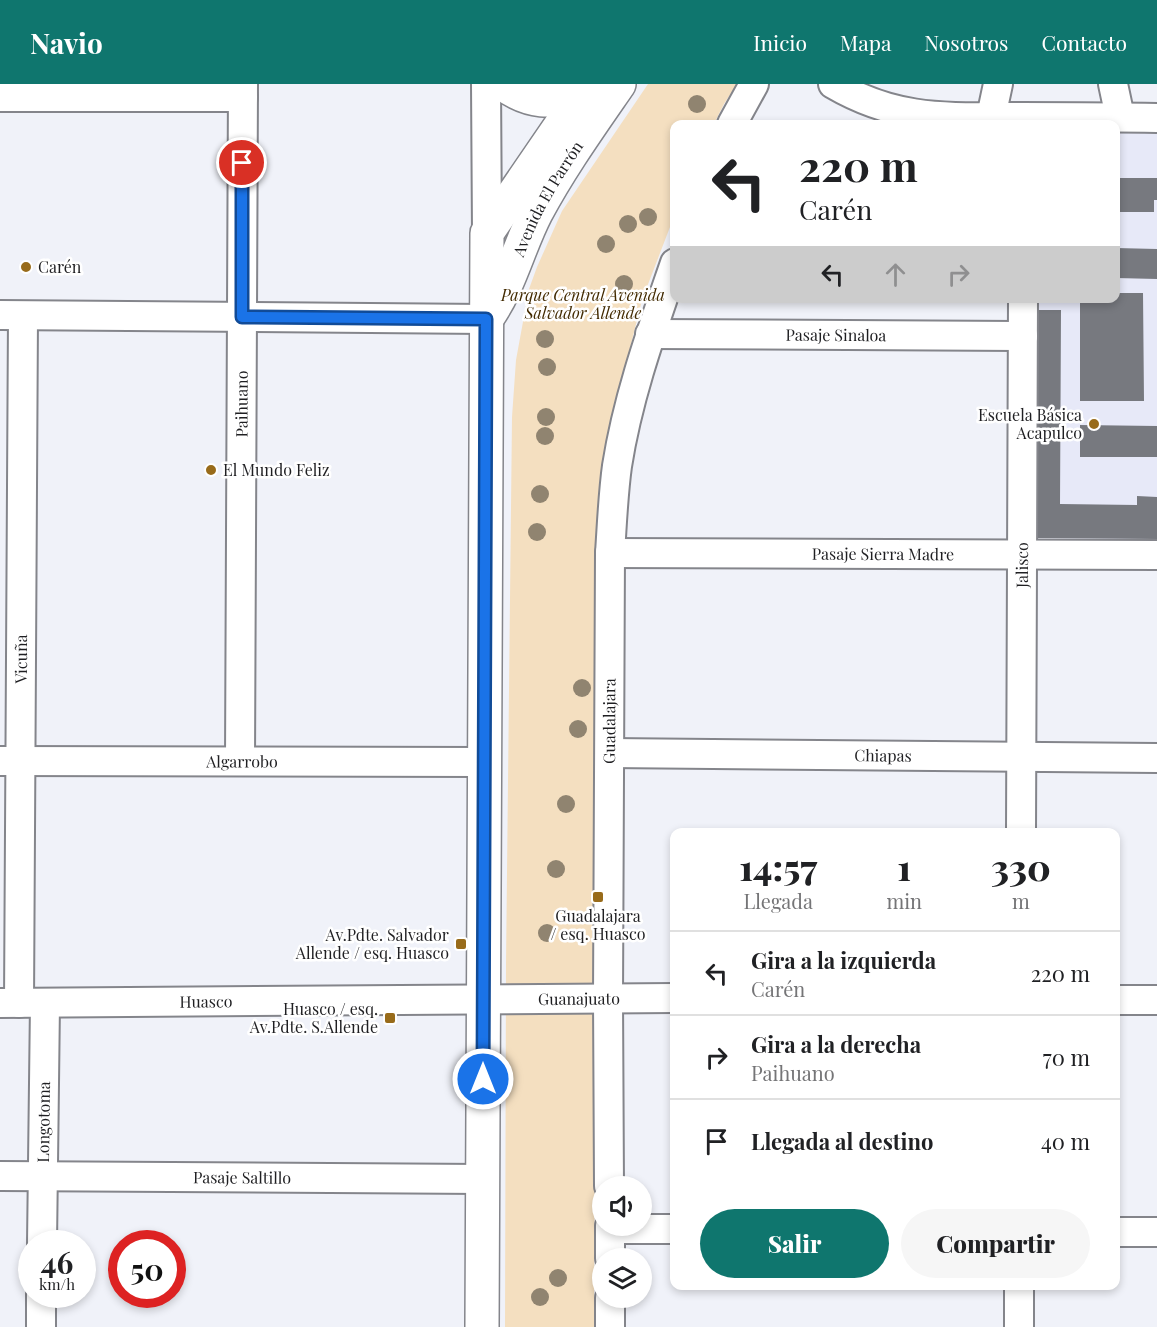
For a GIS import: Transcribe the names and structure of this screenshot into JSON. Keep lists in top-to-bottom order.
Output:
{
  "streets": {
    "main road": ["Avenida El Parrón"],
    "street": [
      "Pasaje Sinaloa",
      "Paihuano",
      "Pasaje Sierra Madre",
      "Jalisco",
      "Vicuña",
      "Guadalajara",
      "Chiapas",
      "Algarrobo",
      "Guanajuato",
      "Huasco",
      "Longotoma",
      "Pasaje Saltillo"
    ]
  },
  "crossings": [
    ["Pasaje Sinaloa", "Jalisco"],
    ["Pasaje Sinaloa", "Guadalajara"],
    ["Paihuano", "Algarrobo"],
    ["Pasaje Sierra Madre", "Jalisco"],
    ["Pasaje Sierra Madre", "Guadalajara"],
    ["Jalisco", "Chiapas"],
    ["Vicuña", "Algarrobo"],
    ["Vicuña", "Huasco"],
    ["Vicuña", "Longotoma"],
    ["Guadalajara", "Chiapas"],
    ["Guadalajara", "Guanajuato"],
    ["Guanajuato", "Huasco"],
    ["Huasco", "Longotoma"],
    ["Longotoma", "Pasaje Saltillo"]
  ],
  "parks": ["Parque Central Avenida Salvador Allende"],
  "places": {
    "other": ["Carén", "Escuela Básica Acapulco", "El Mundo Feliz"],
    "transit": ["Guadalajara / esq. Huasco", "Av.Pdte. Salvador Allende / esq. Huasco", "Huasco / esq. Av.Pdte. S.Allende"]
  },
  "page": {
    "header": "Navio",
    "nav": [
      "Inicio",
      "Mapa",
      "Nosotros",
      "Contacto"
    ],
    "turn": ["220 m", "Carén"],
    "eta": [
      "14:57",
      "Llegada",
      "1",
      "min",
      "330",
      "m"
    ],
    "list": [
      {
        "name": "Gira a la izquierda",
        "note": "Carén",
        "value": "220 m"
      },
      {
        "name": "Gira a la derecha",
        "note": "Paihuano",
        "value": "70 m"
      },
      {
        "name": "Llegada al destino",
        "value": "40 m"
      }
    ],
    "buttons": ["Salir", "Compartir"],
    "speed": "46 km/h",
    "limit": "50"
  }
}
